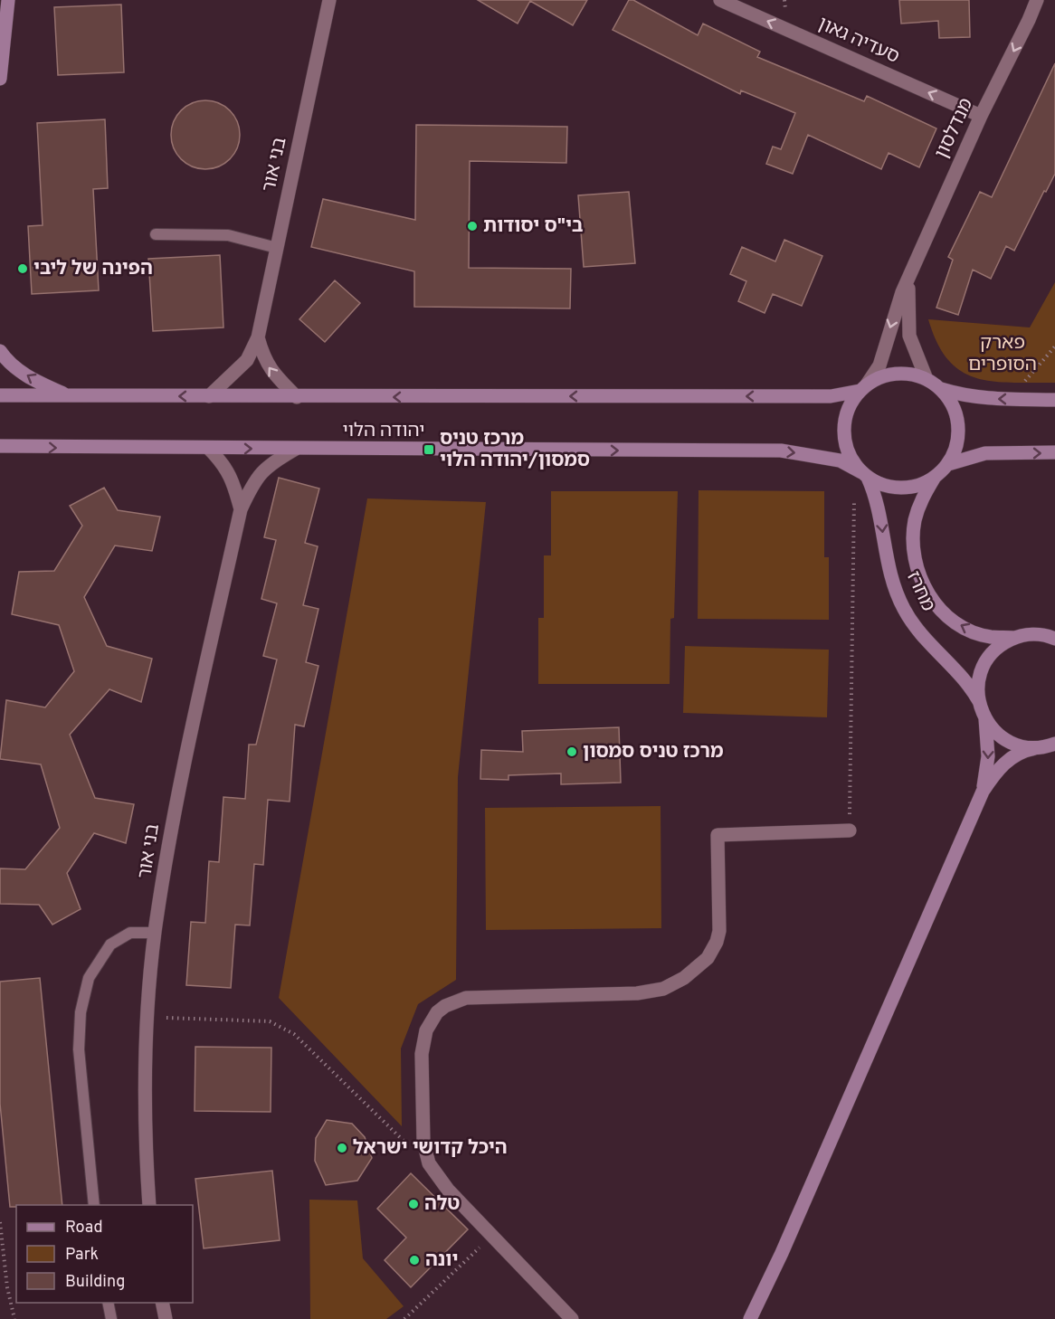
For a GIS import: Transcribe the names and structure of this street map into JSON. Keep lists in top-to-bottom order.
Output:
{
  "streets": {
    "main road": ["יהודה הלוי", "מחרז"],
    "street": ["סעדיה גאון", "מנדלסון", "בני אור"]
  },
  "crossings": [
    ["סעדיה גאון", "מנדלסון"],
    ["מנדלסון", "יהודה הלוי"],
    ["מנדלסון", "מחרז"],
    ["בני אור", "יהודה הלוי"],
    ["יהודה הלוי", "מחרז"]
  ],
  "one_way": ["סעדיה גאון", "מנדלסון"],
  "parks": ["פארק הסופרים"],
  "places": {
    "other": [
      "בי\"ס יסודות",
      "הפינה של ליבי",
      "מרכז טניס סמסון",
      "היכל קדושי ישראל",
      "טלה",
      "יונה"
    ],
    "transit": ["מרכז טניס סמסון/יהודה הלוי"]
  },
  "legend": ["Road", "Park", "Building"]
}
